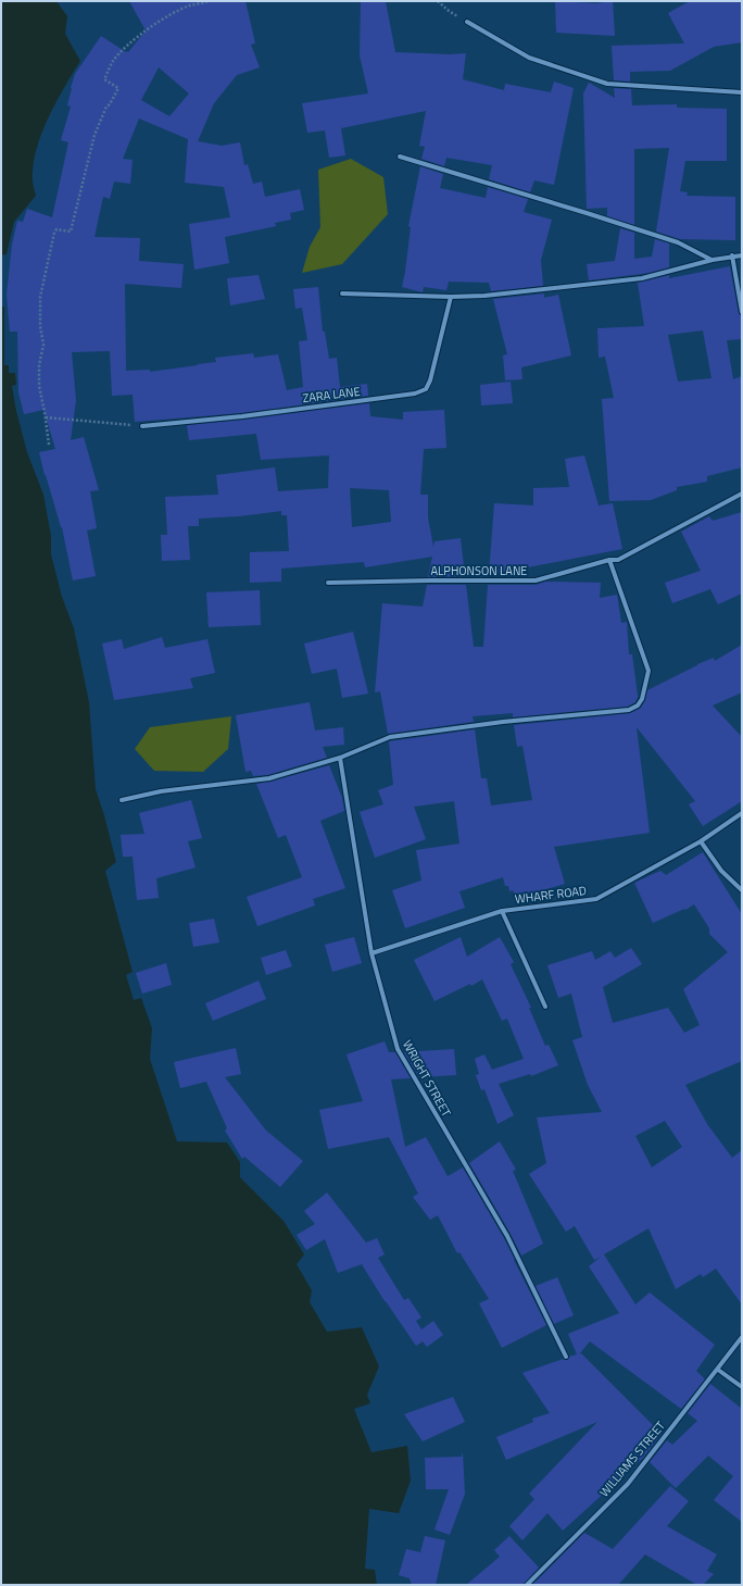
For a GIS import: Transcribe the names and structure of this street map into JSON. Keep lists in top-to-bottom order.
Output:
{
  "streets": {
    "street": [
      "ZARA LANE",
      "ALPHONSON LANE",
      "WHARF ROAD",
      "WRIGHT STREET",
      "WILLIAMS STREET"
    ]
  },
  "crossings": [
    ["WHARF ROAD", "WRIGHT STREET"]
  ]
}
